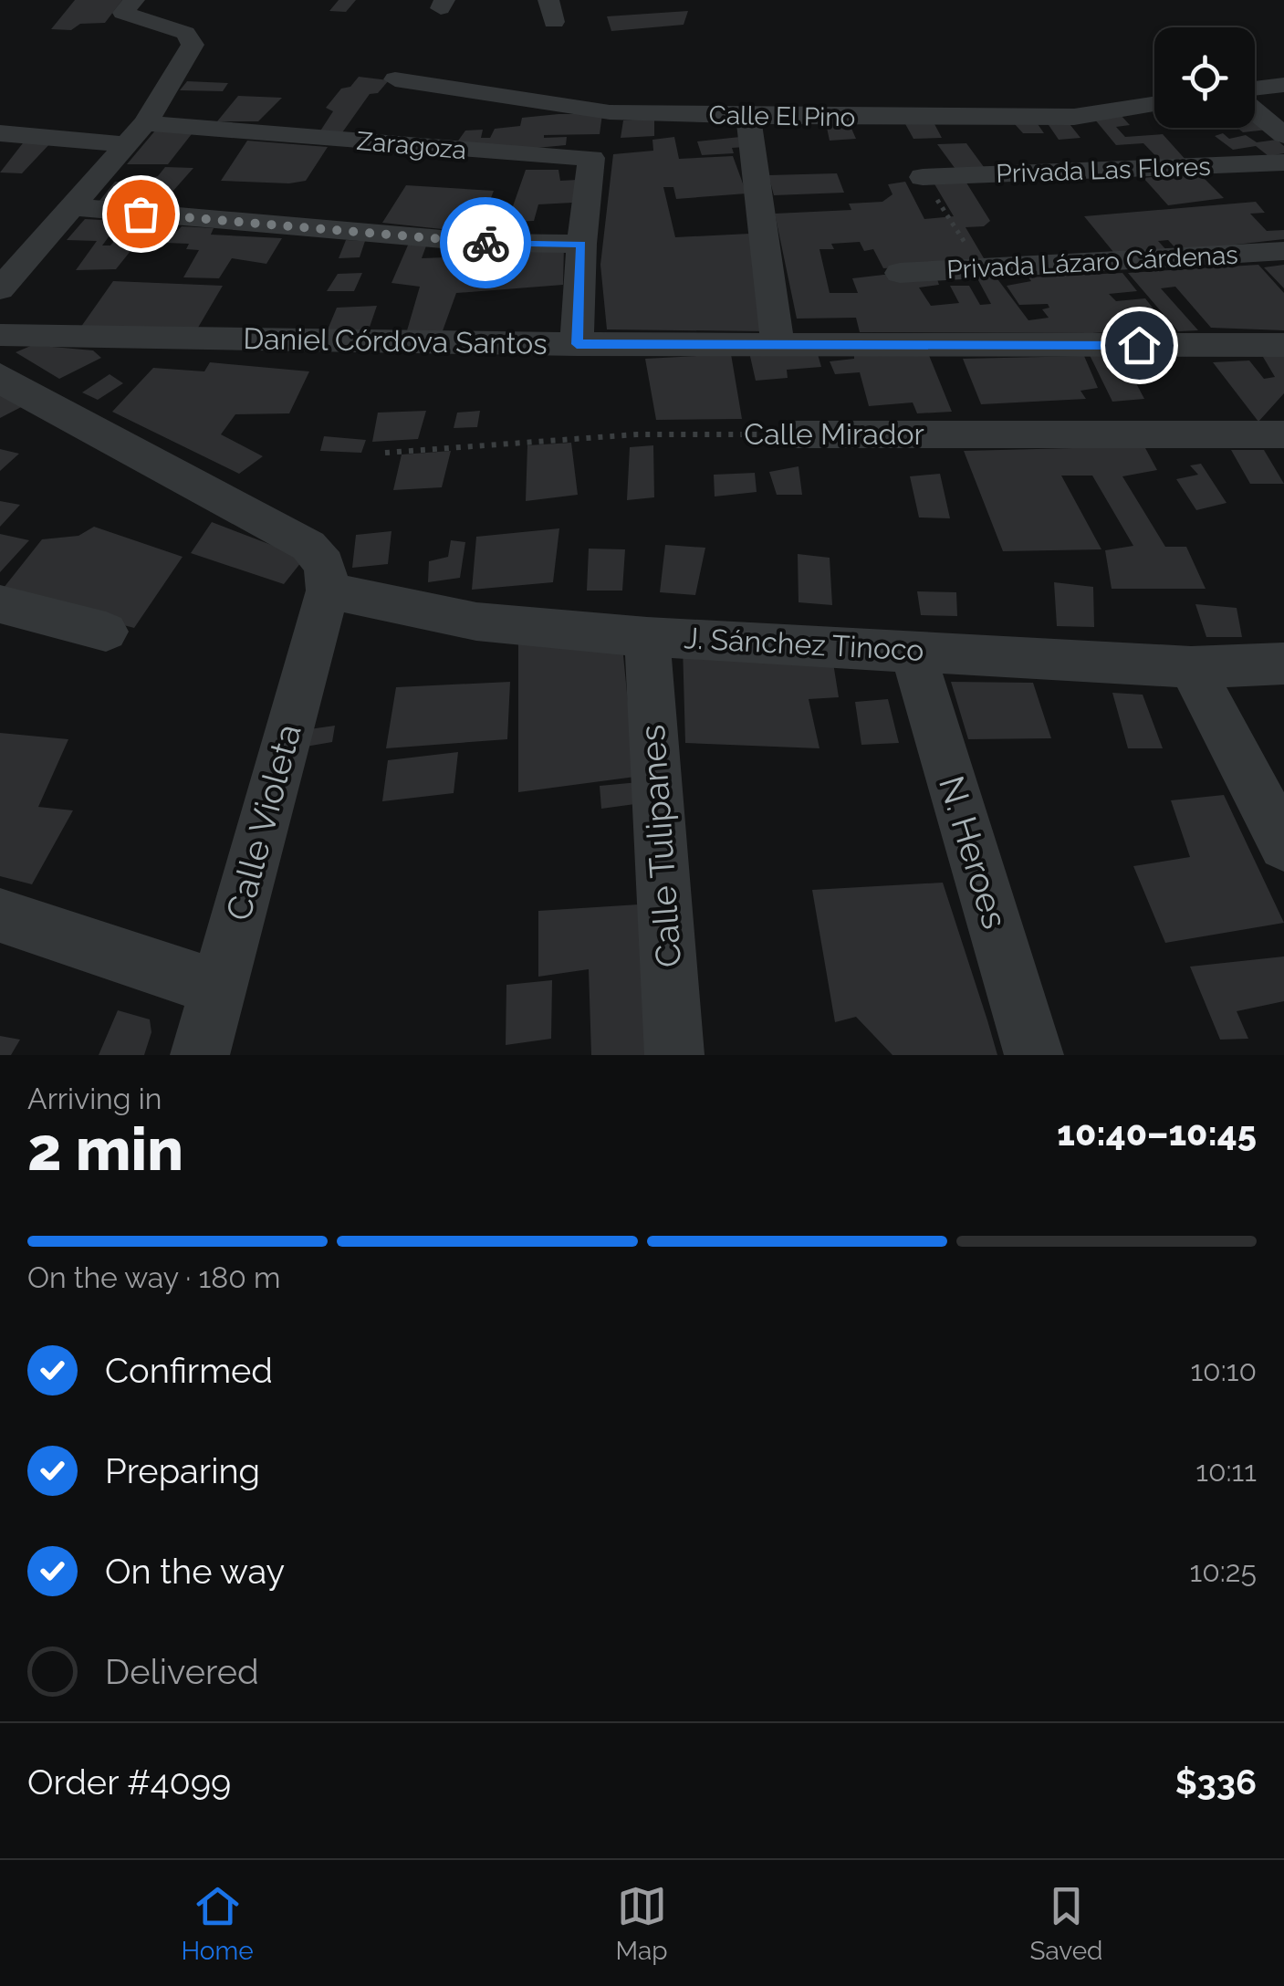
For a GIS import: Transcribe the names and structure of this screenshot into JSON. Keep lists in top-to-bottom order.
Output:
{
  "streets": {
    "street": [
      "Calle El Pino",
      "Zaragoza",
      "Privada Las Flores",
      "Privada Lázaro Cárdenas",
      "Daniel Córdova Santos",
      "Calle Mirador",
      "J. Sánchez Tinoco",
      "Calle Violeta",
      "Calle Tulipanes",
      "N. Heroes"
    ]
  },
  "crossings": [
    ["Zaragoza", "Daniel Córdova Santos"],
    ["J. Sánchez Tinoco", "Calle Violeta"],
    ["J. Sánchez Tinoco", "Calle Tulipanes"],
    ["J. Sánchez Tinoco", "N. Heroes"]
  ],
  "page": {
    "heading": ["2 min", "Arriving in", "10:40–10:45"],
    "panel": ["Order #4099", "$336"],
    "bar": "On the way · 180 m",
    "list": [
      ["Confirmed", "10:10"],
      ["Preparing", "10:11"],
      ["On the way", "10:25"],
      "Delivered"
    ],
    "tabs": ["Home", "Map", "Saved"]
  }
}
